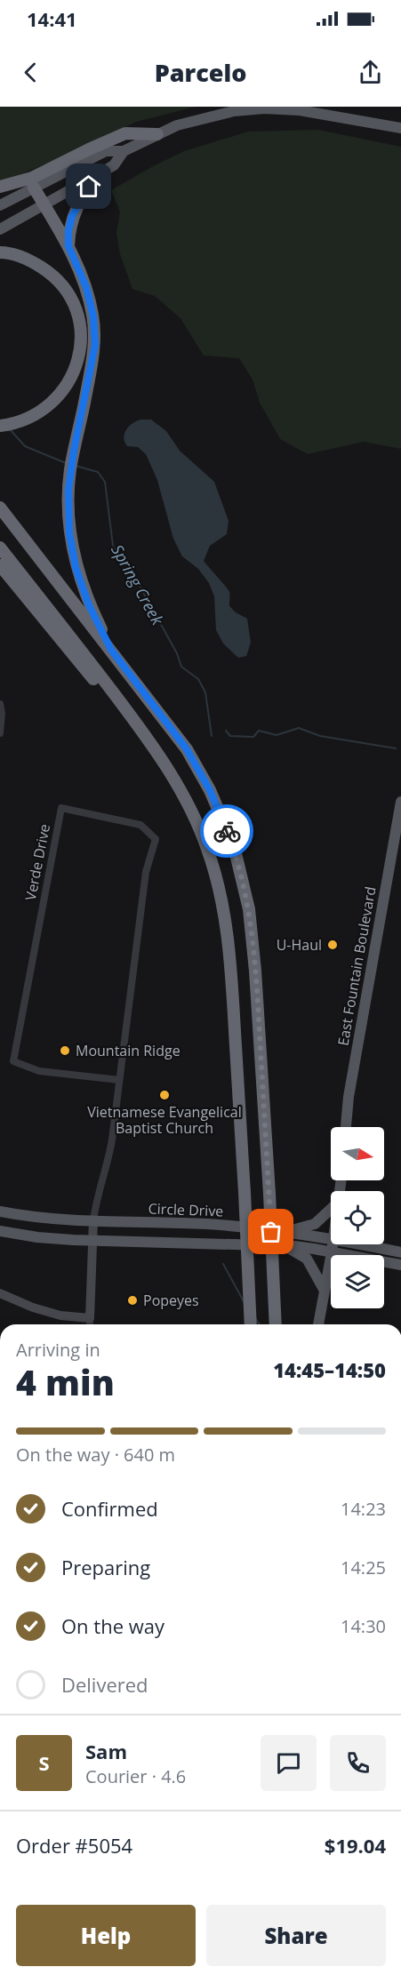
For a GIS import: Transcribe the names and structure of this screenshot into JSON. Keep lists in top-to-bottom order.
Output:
{
  "streets": {
    "main road": ["East Fountain Boulevard", "Circle Drive"],
    "street": ["Verde Drive"]
  },
  "crossings": [
    ["Verde Drive", "Circle Drive"]
  ],
  "water": ["Spring Creek"],
  "places": [
    "U-Haul",
    "Mountain Ridge",
    "Vietnamese Evangelical Baptist Church",
    "Popeyes"
  ],
  "north": "right",
  "page": {
    "status": "14:41",
    "header": "Parcelo",
    "heading": ["4 min", "Arriving in", "14:45–14:50"],
    "panel": [
      "Sam",
      "Courier · 4.6",
      "Order #5054",
      "$19.04"
    ],
    "bar": "On the way · 640 m",
    "list": [
      ["Confirmed", "14:23"],
      ["Preparing", "14:25"],
      ["On the way", "14:30"],
      "Delivered"
    ],
    "round": "S",
    "buttons": ["Help", "Share"]
  }
}
